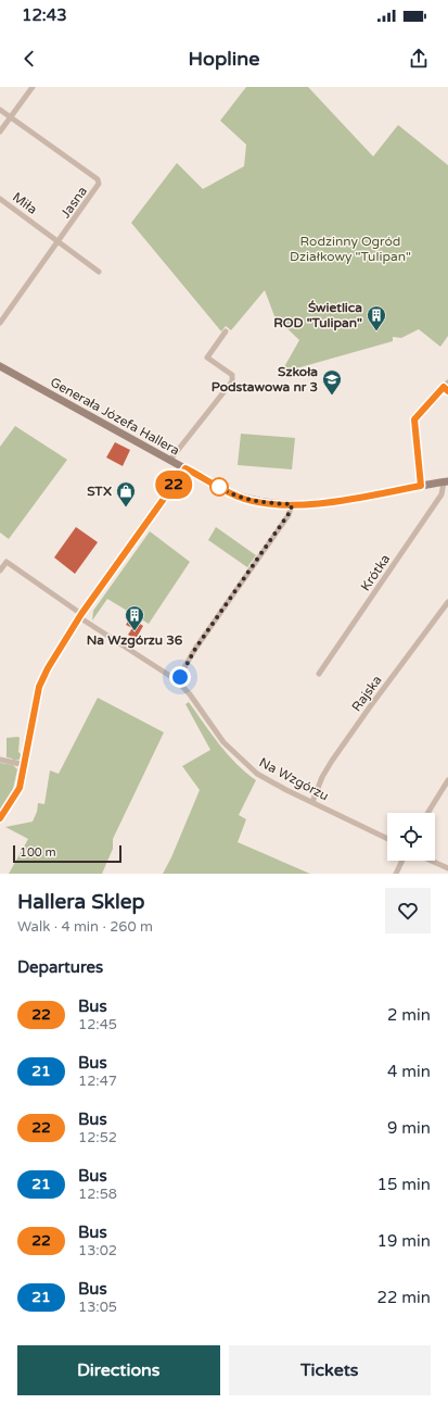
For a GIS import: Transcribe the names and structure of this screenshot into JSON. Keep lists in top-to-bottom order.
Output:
{
  "streets": {
    "street": [
      "Jasna",
      "Miła",
      "Generała Józefa Hallera",
      "Krótka",
      "Rajska",
      "Na Wzgórzu"
    ]
  },
  "crossings": [
    ["Jasna", "Miła"],
    ["Generała Józefa Hallera", "Krótka"],
    ["Rajska", "Na Wzgórzu"]
  ],
  "parks": ["Rodzinny Ogród Działkowy \"Tulipan\""],
  "places": {
    "building": ["Świetlica ROD \"Tulipan\"", "Na Wzgórzu 36"],
    "school or university": ["Szkoła Podstawowa nr 3"],
    "shop": ["STX"]
  },
  "lines": ["bus line 22"],
  "scale_bar": "100 m",
  "page": {
    "status": "12:43",
    "header": "Hopline",
    "on_map": "22",
    "scale": "100 m",
    "heading": [
      ["Hallera Sklep", "Walk · 4 min · 260 m"],
      "Departures"
    ],
    "list": [
      {
        "mark": "22",
        "name": "Bus",
        "note": "12:45",
        "value": "2 min"
      },
      {
        "mark": "21",
        "name": "Bus",
        "note": "12:47",
        "value": "4 min"
      },
      {
        "mark": "22",
        "name": "Bus",
        "note": "12:52",
        "value": "9 min"
      },
      {
        "mark": "21",
        "name": "Bus",
        "note": "12:58",
        "value": "15 min"
      },
      {
        "mark": "22",
        "name": "Bus",
        "note": "13:02",
        "value": "19 min"
      },
      {
        "mark": "21",
        "name": "Bus",
        "note": "13:05",
        "value": "22 min"
      }
    ],
    "buttons": ["Directions", "Tickets"]
  }
}
